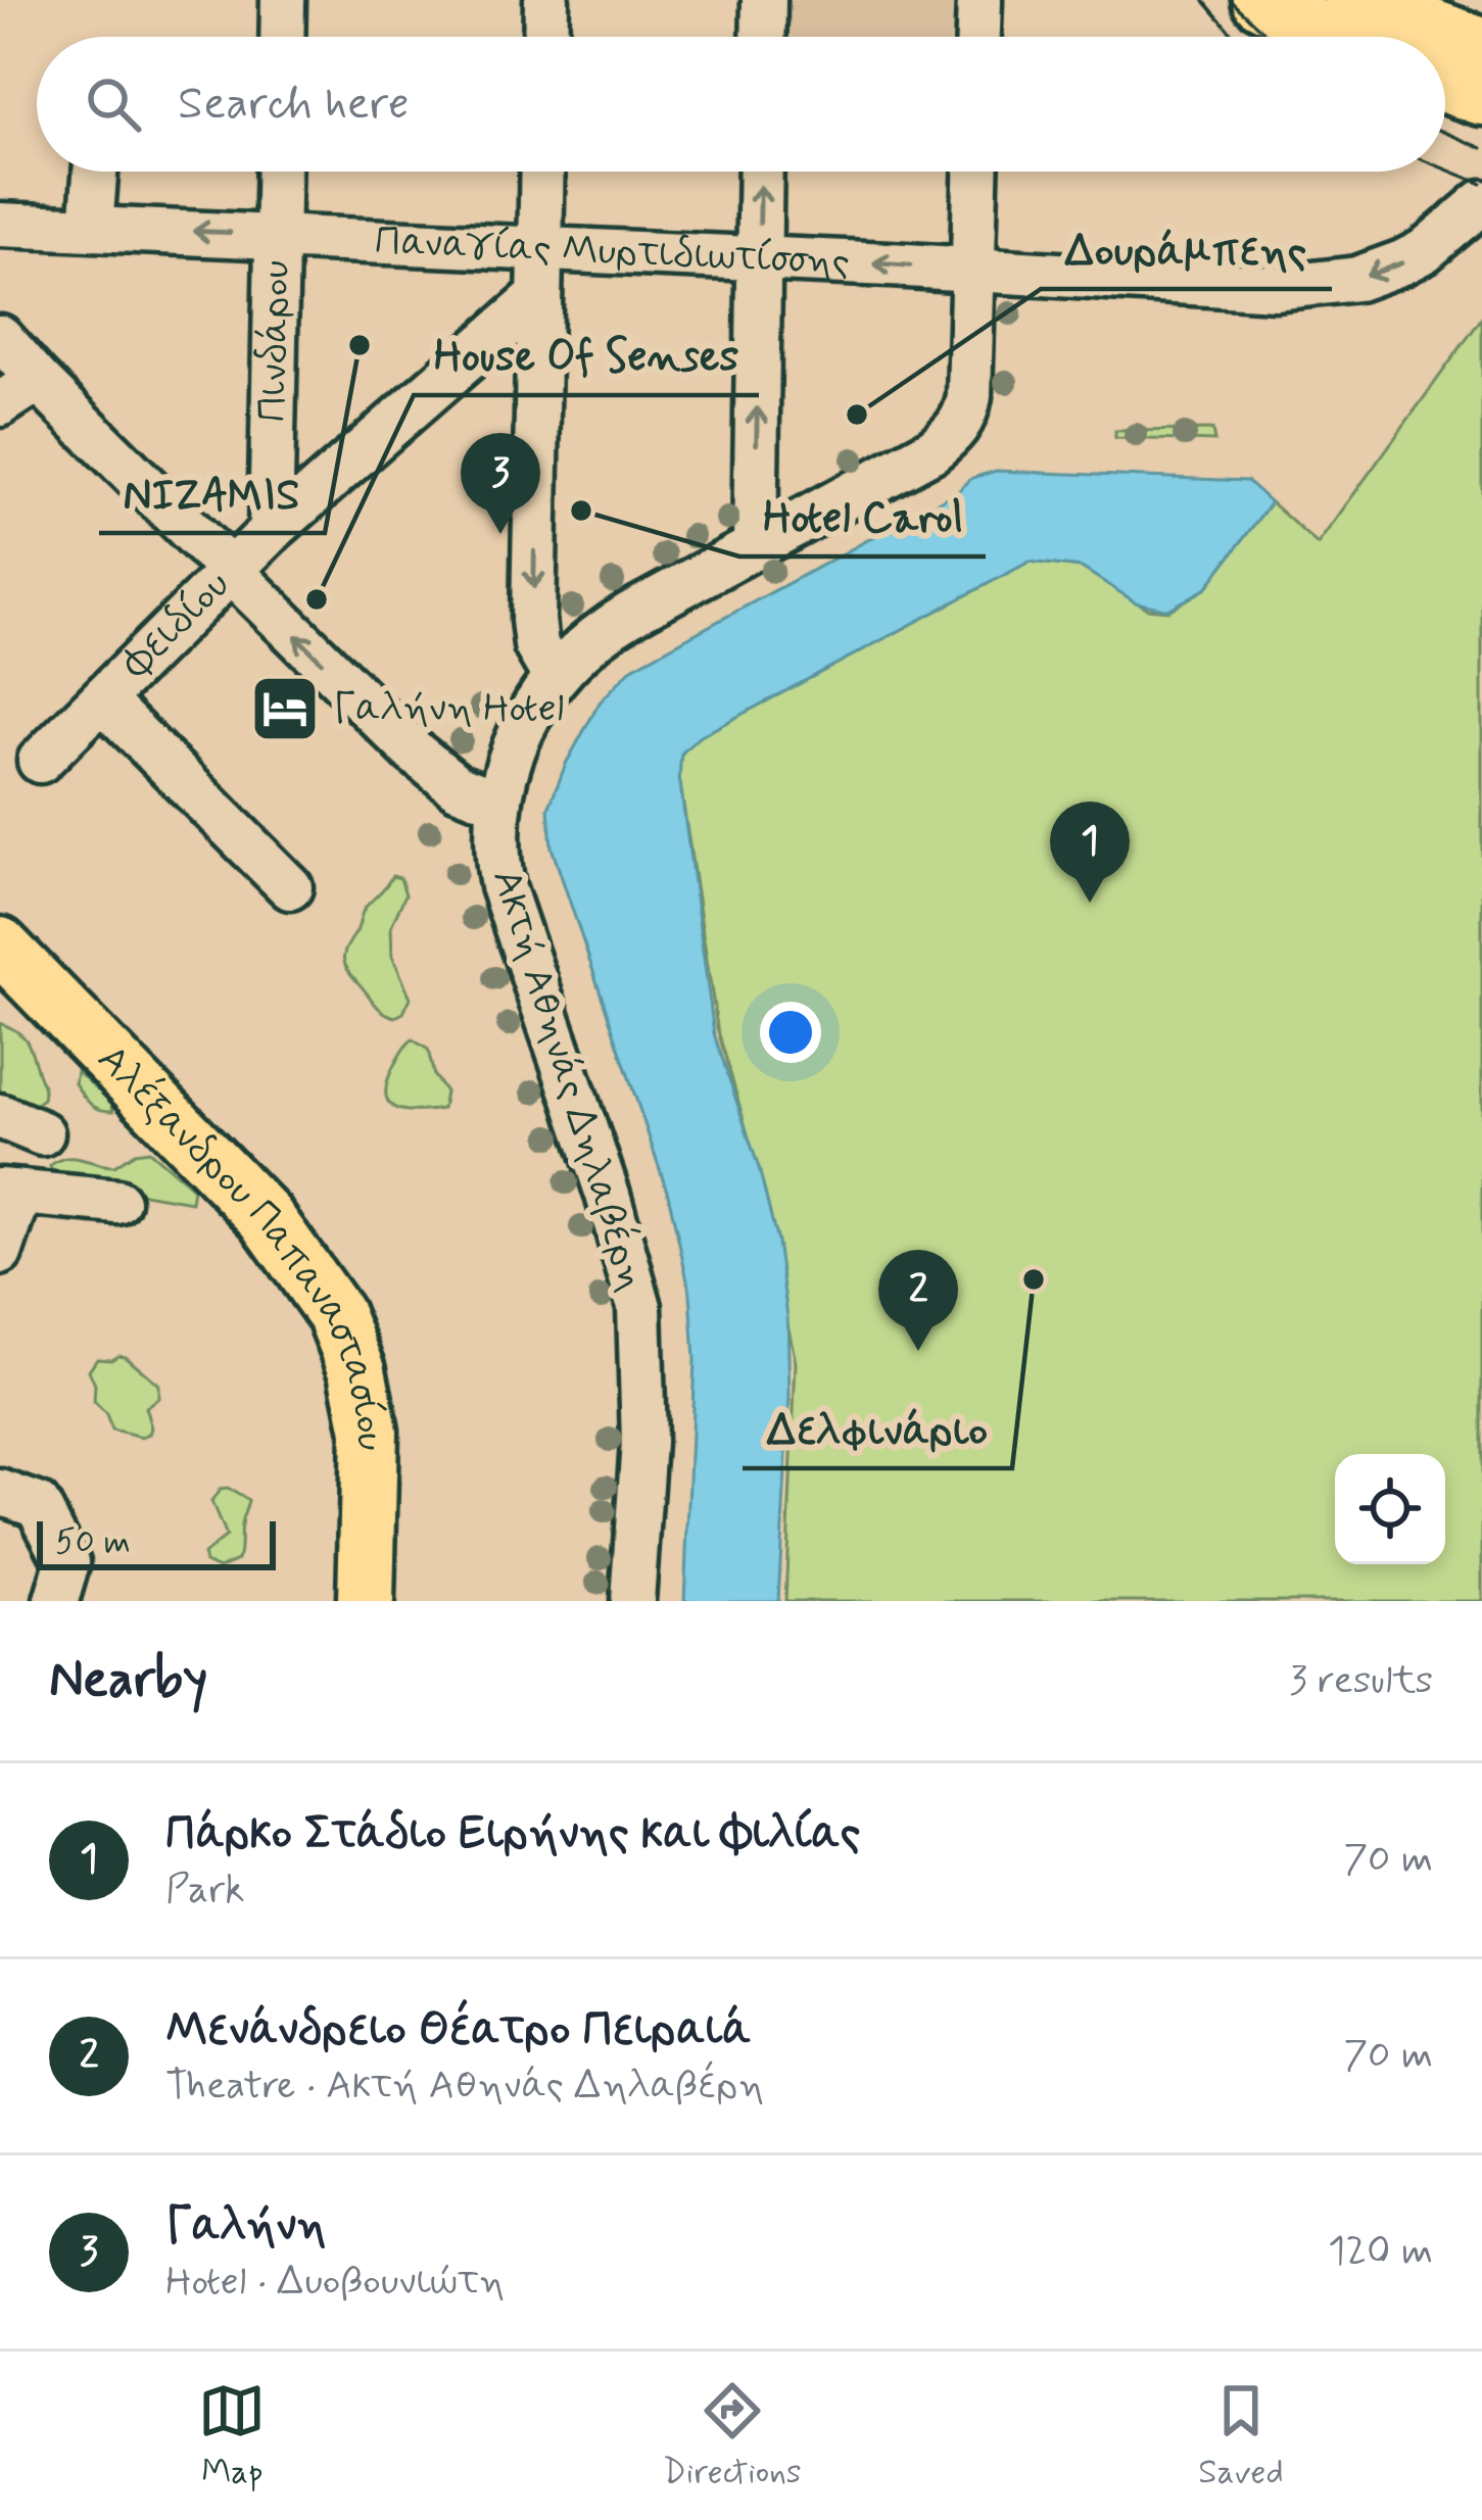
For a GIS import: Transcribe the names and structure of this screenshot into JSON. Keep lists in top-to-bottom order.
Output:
{
  "streets": {
    "main road": ["Αλέξανδρου Παπαναστασίου"],
    "street": [
      "Παναγίας Μυρτιδιωτίσσης",
      "Πινδάρου",
      "Φειδίου",
      "Ακτή Αθηνάς Δηλαβέρη"
    ]
  },
  "crossings": [
    ["Παναγίας Μυρτιδιωτίσσης", "Πινδάρου"],
    ["Παναγίας Μυρτιδιωτίσσης", "Ακτή Αθηνάς Δηλαβέρη"],
    ["Πινδάρου", "Φειδίου"]
  ],
  "one_way": ["Παναγίας Μυρτιδιωτίσσης"],
  "places": {
    "other": [
      "NIZAMIS",
      "Δουράμπεης",
      "Hotel Carol",
      "House Of Senses",
      "Δελφινάριο"
    ],
    "hotel": ["Γαλήνη Hotel"]
  },
  "scale_bar": "50 m",
  "page": {
    "search": "Search here",
    "pins": ["3", "1", "2"],
    "scale": "50 m",
    "heading": ["Nearby", "3 results"],
    "list": [
      {
        "mark": "1",
        "name": "Πάρκο Στάδιο Ειρήνης και Φιλίας",
        "note": "Park",
        "value": "70 m"
      },
      {
        "mark": "2",
        "name": "Μενάνδρειο Θέατρο Πειραιά",
        "note": "Theatre · Ακτή Αθηνάς Δηλαβέρη",
        "value": "70 m"
      },
      {
        "mark": "3",
        "name": "Γαλήνη",
        "note": "Hotel · Δυοβουνιώτη",
        "value": "120 m"
      }
    ],
    "nav": ["Map", "Directions", "Saved"]
  }
}
